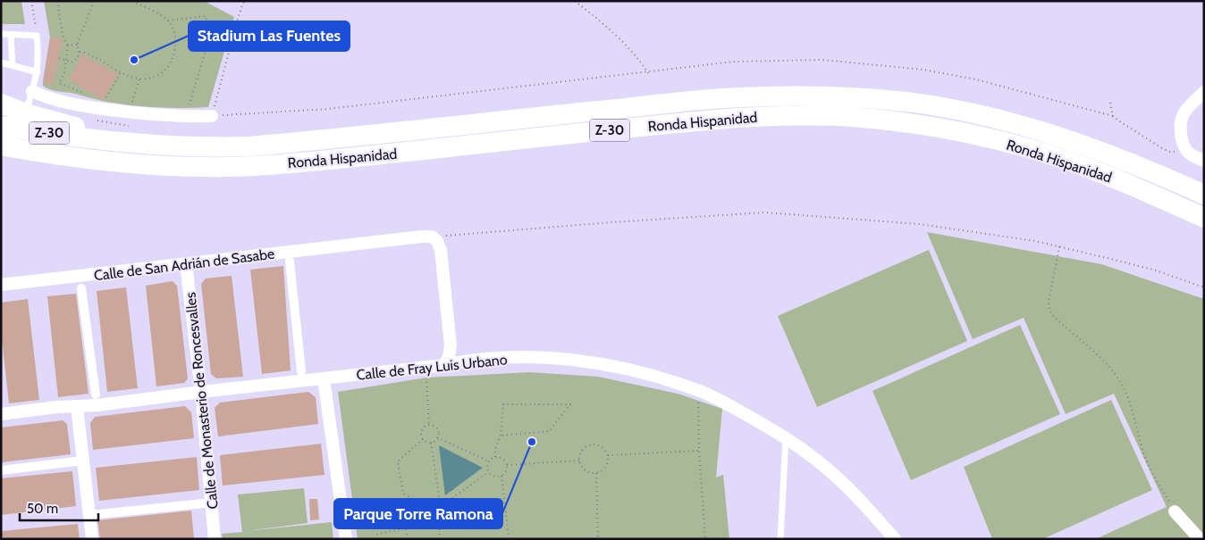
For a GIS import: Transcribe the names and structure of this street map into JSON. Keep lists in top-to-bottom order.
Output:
{
  "streets": {
    "highway": ["Ronda Hispanidad", "Z-30"],
    "street": ["Calle de San Adrián de Sasabe", "Calle de Fray Luis Urbano", "Calle de Monasterio de Roncesvalles"]
  },
  "crossings": [
    ["Calle de San Adrián de Sasabe", "Calle de Monasterio de Roncesvalles"],
    ["Calle de Fray Luis Urbano", "Calle de Monasterio de Roncesvalles"]
  ],
  "places": ["Stadium Las Fuentes", "Parque Torre Ramona"],
  "scale_bar": "50 m"
}
